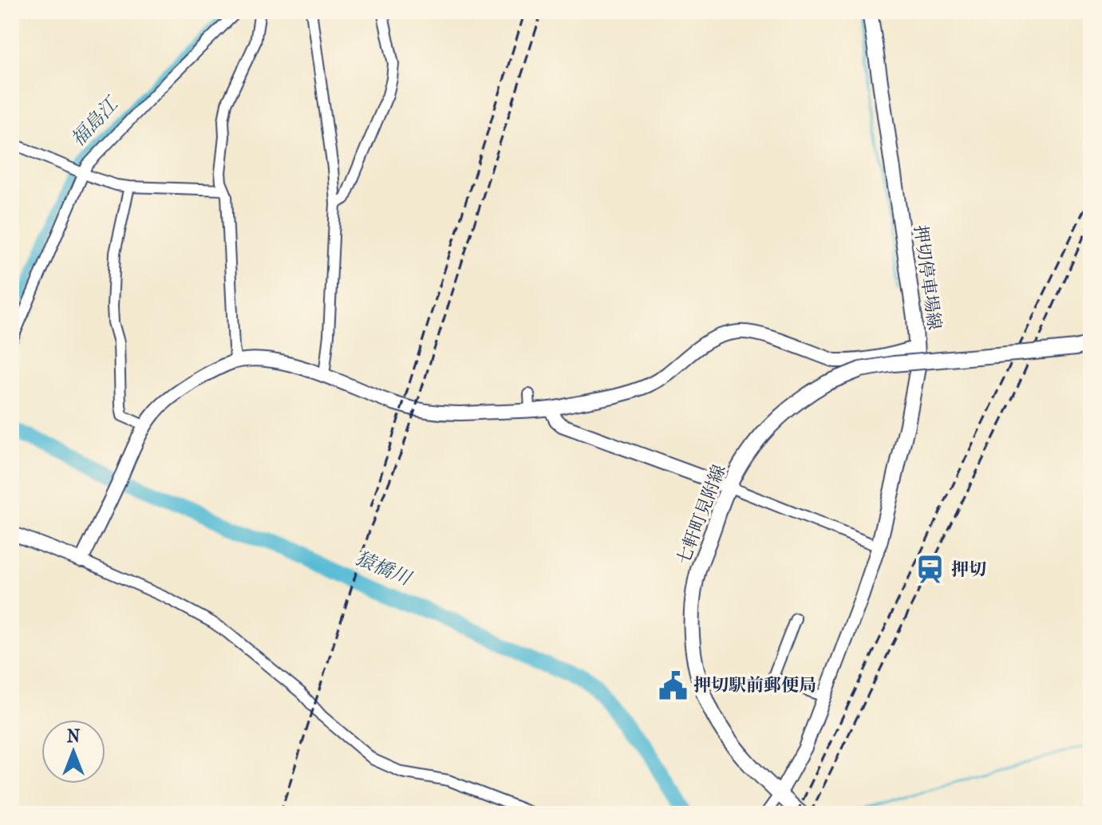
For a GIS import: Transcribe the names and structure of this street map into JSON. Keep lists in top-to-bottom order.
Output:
{
  "streets": {
    "main road": ["押切停車場線", "七軒町見附線"]
  },
  "water": ["福島江", "猿橋川"],
  "places": {
    "station": ["押切"],
    "public building": ["押切駅前郵便局"]
  },
  "north": "top"
}
